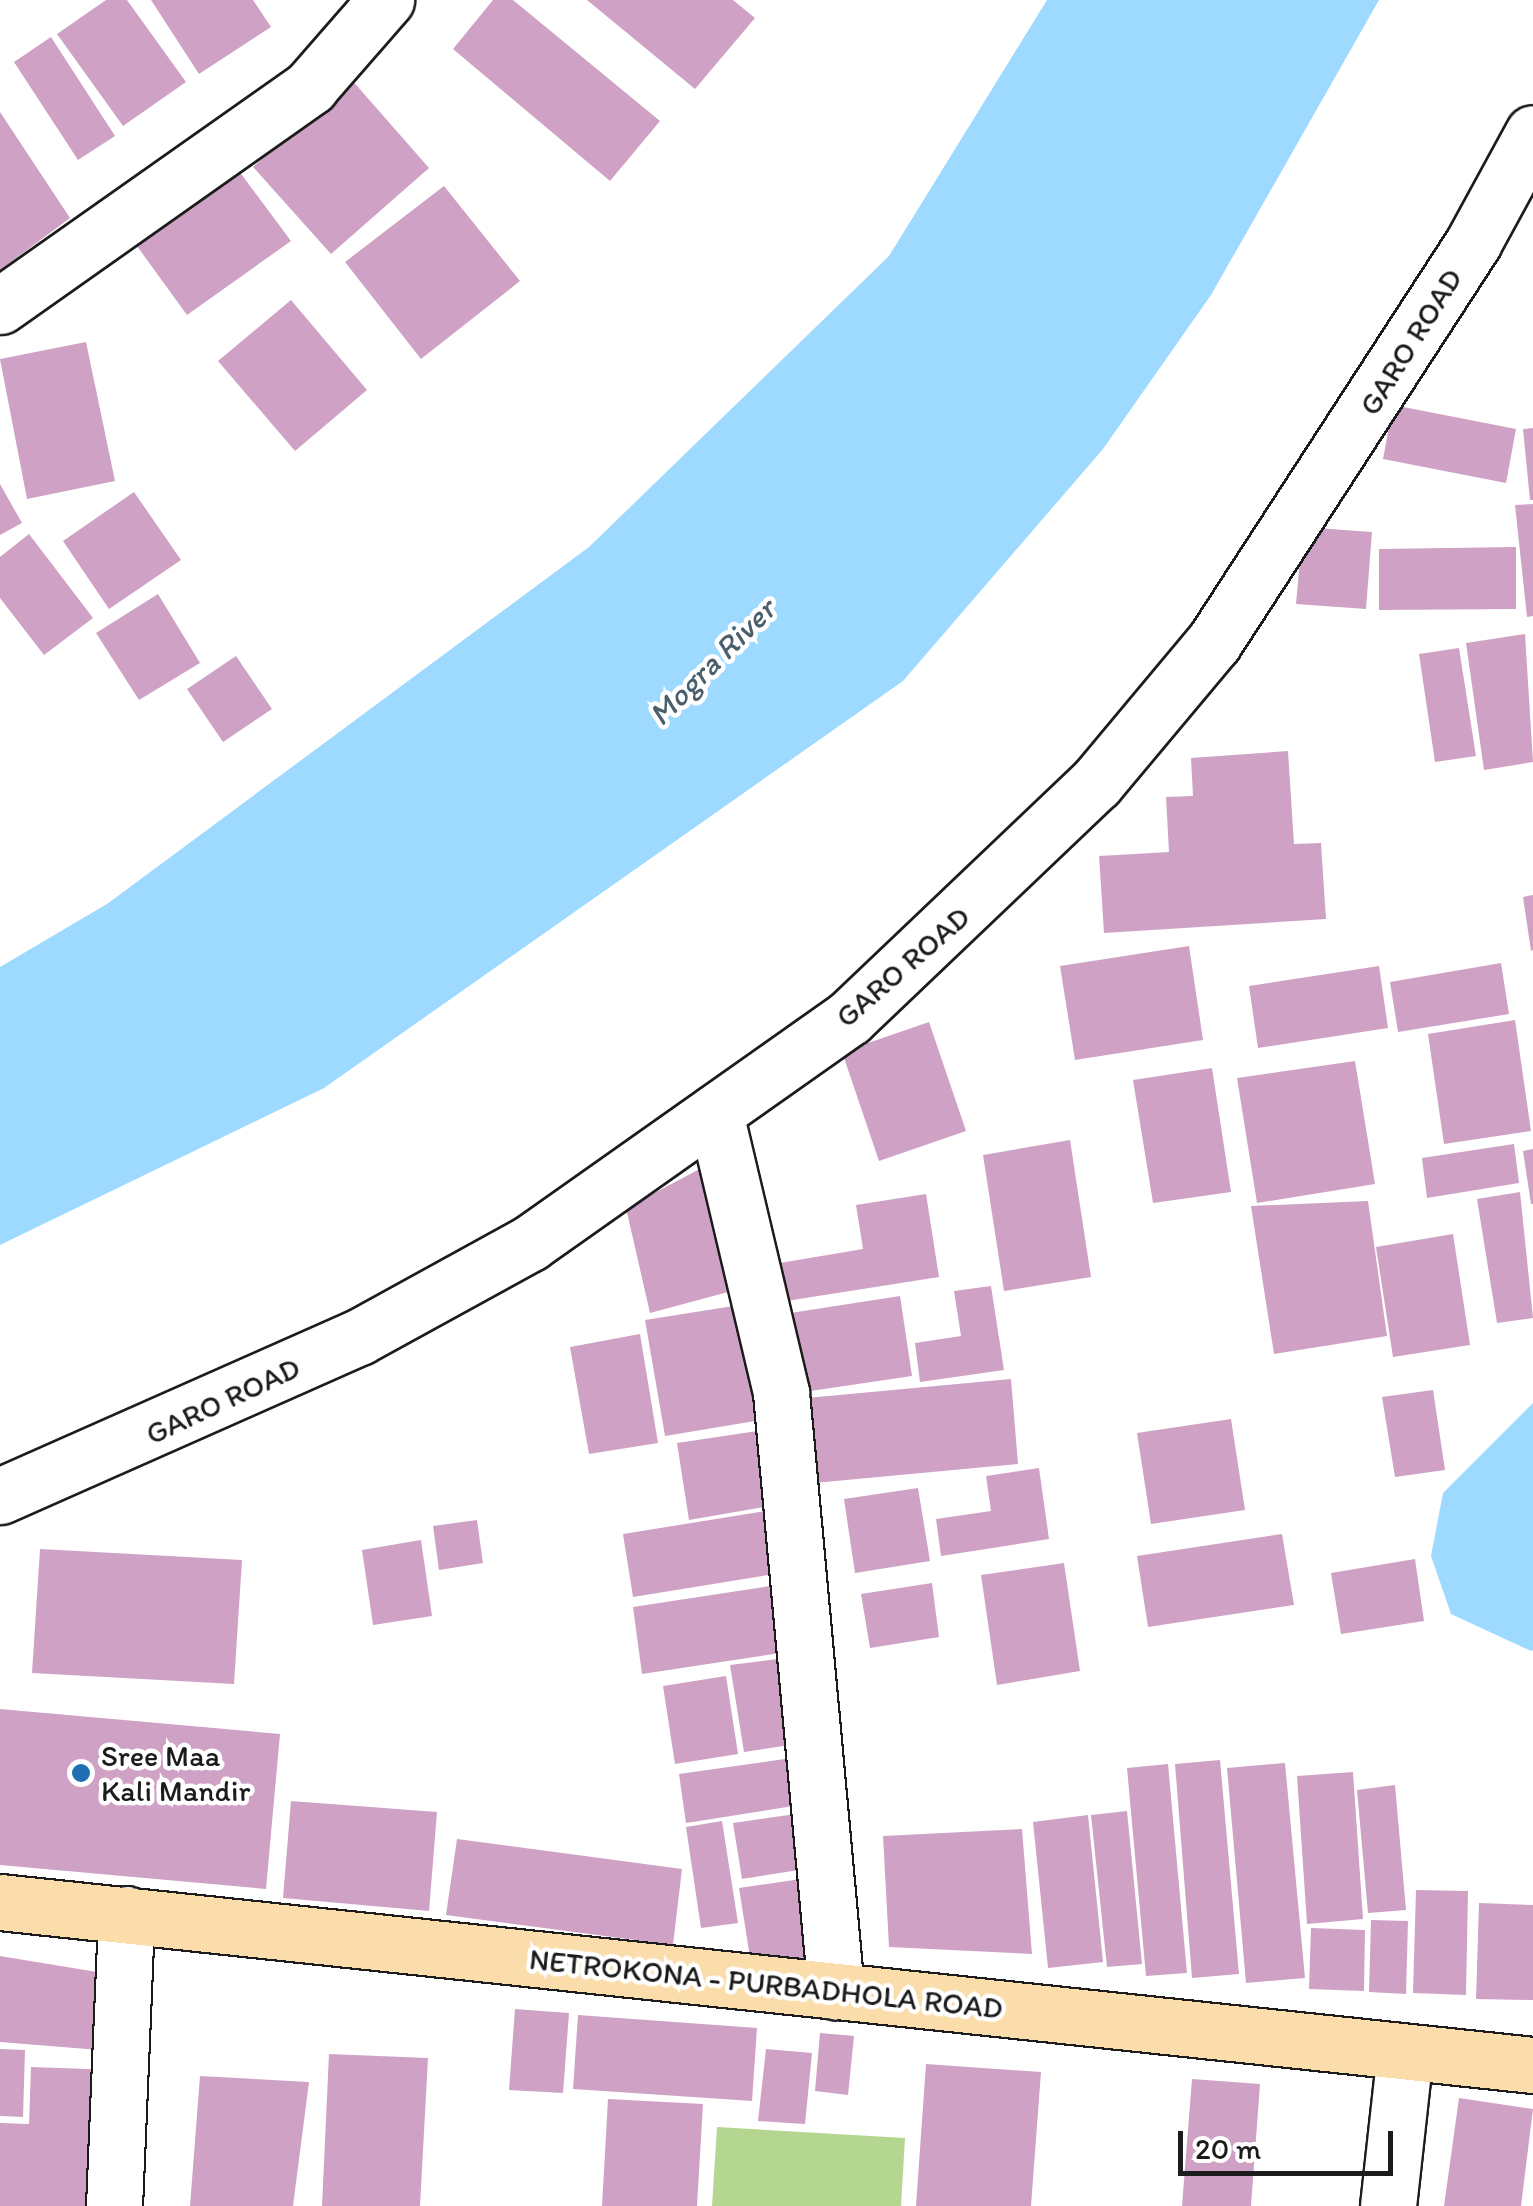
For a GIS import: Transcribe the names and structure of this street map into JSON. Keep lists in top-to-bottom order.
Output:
{
  "streets": {
    "main road": ["NETROKONA - PURBADHOLA ROAD"],
    "street": ["GARO ROAD"]
  },
  "water": ["Mogra River"],
  "places": ["Sree Maa Kali Mandir"],
  "scale_bar": "20 m"
}
